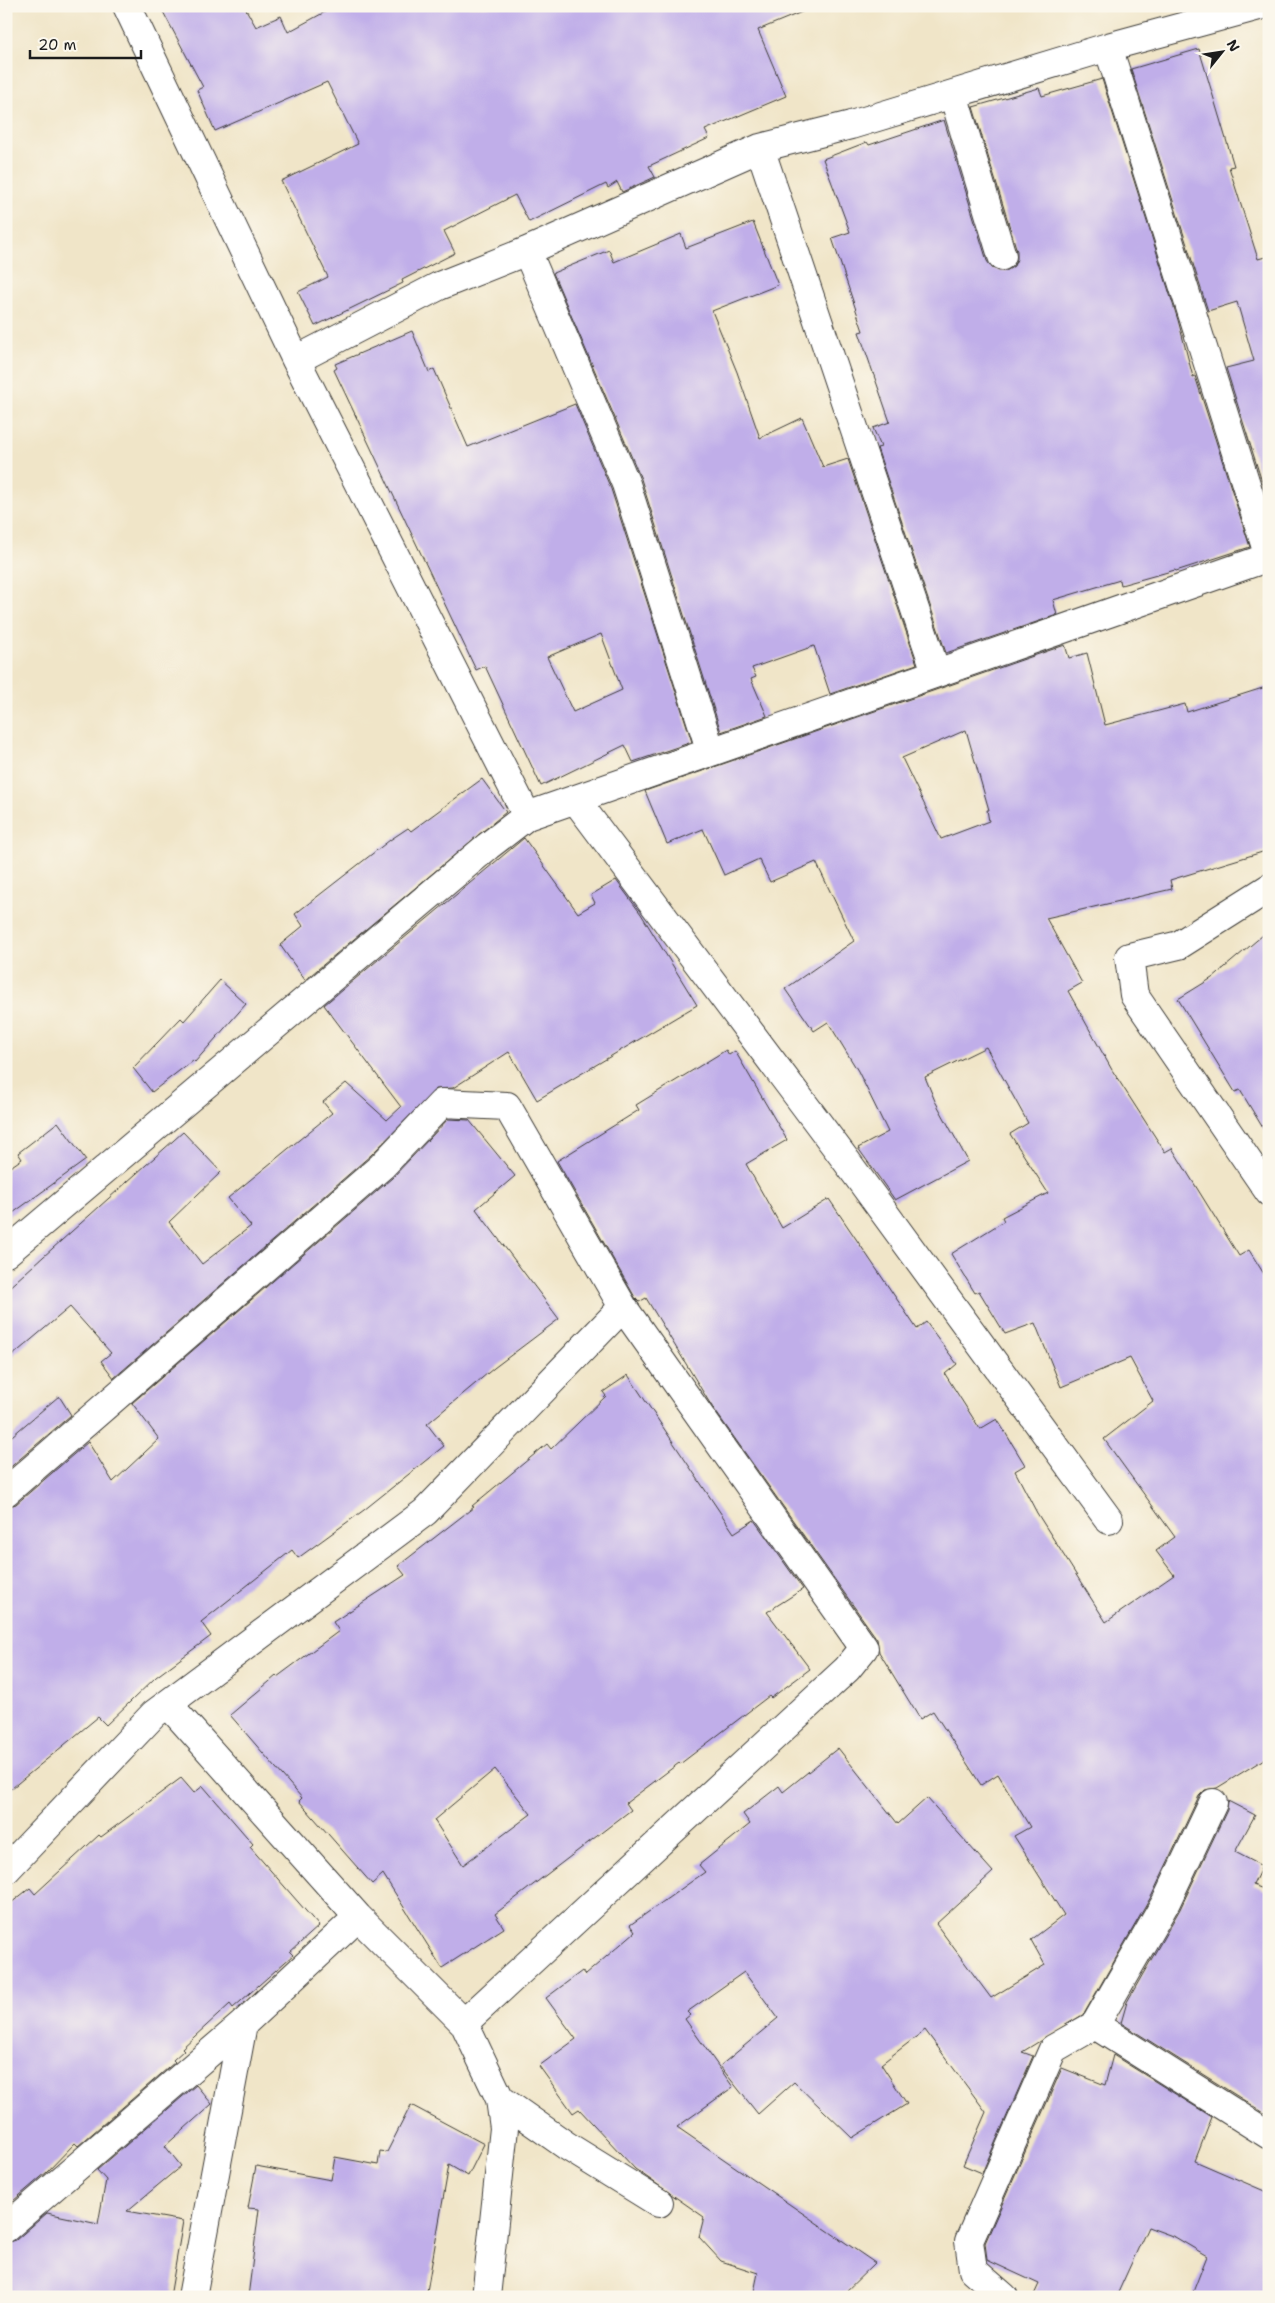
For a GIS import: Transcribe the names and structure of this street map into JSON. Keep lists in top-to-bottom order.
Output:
{
  "scale_bar": "20 m",
  "north": "top right"
}
